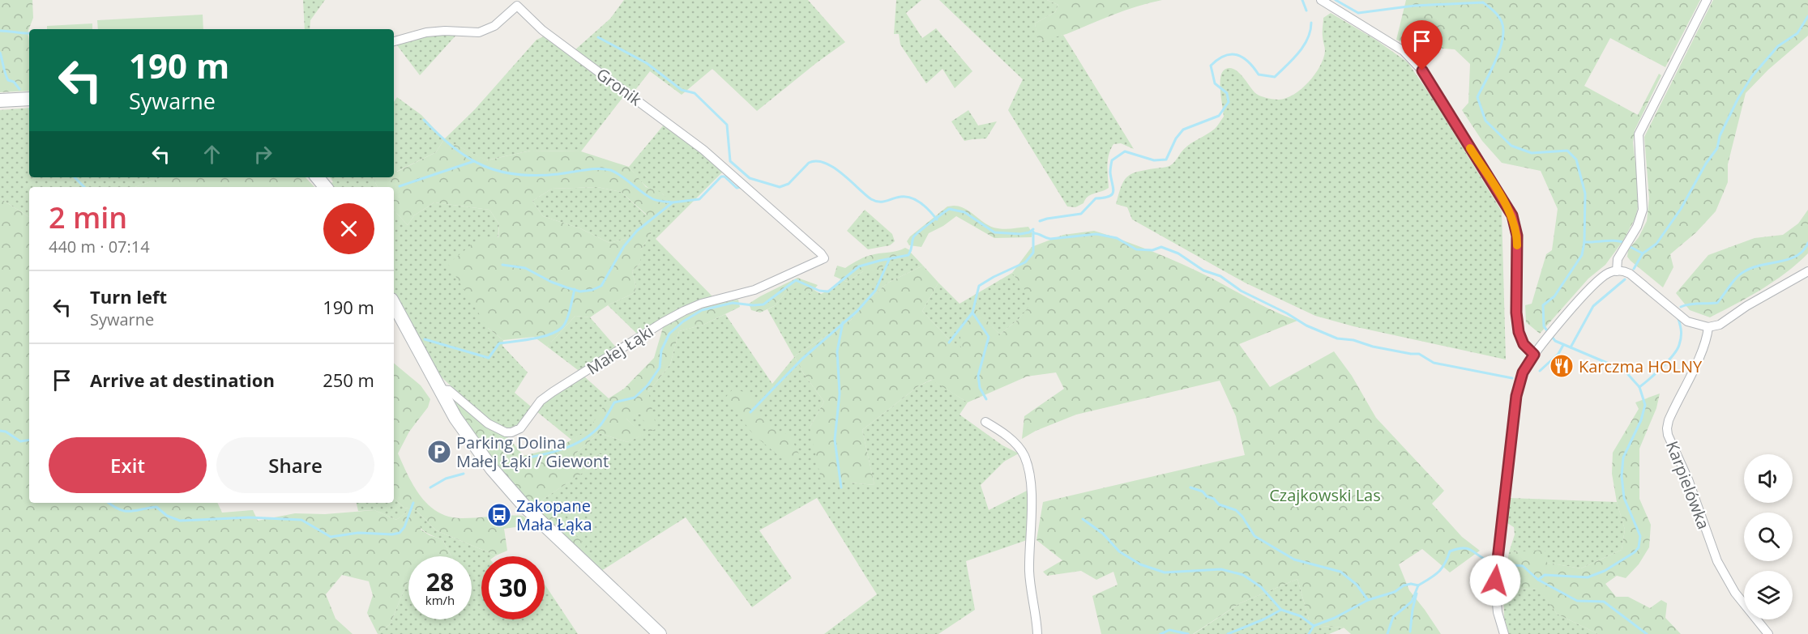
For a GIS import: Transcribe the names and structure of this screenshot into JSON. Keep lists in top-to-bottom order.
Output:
{
  "streets": {
    "street": ["Gronik", "Małej Łąki", "Karpielówka"]
  },
  "crossings": [
    ["Gronik", "Małej Łąki"]
  ],
  "parks": ["Czajkowski Las"],
  "places": {
    "restaurant": ["Karczma HOLNY"],
    "parking": ["Parking Dolina Małej Łąki / Giewont"],
    "bus stop": ["Zakopane Mała Łąka"]
  },
  "page": {
    "turn": ["190 m", "Sywarne"],
    "heading": ["2 min", "440 m · 07:14"],
    "list": [
      {
        "name": "Turn left",
        "note": "Sywarne",
        "value": "190 m"
      },
      {
        "name": "Arrive at destination",
        "value": "250 m"
      }
    ],
    "buttons": ["Exit", "Share"],
    "speed": "28 km/h",
    "limit": "30"
  }
}
